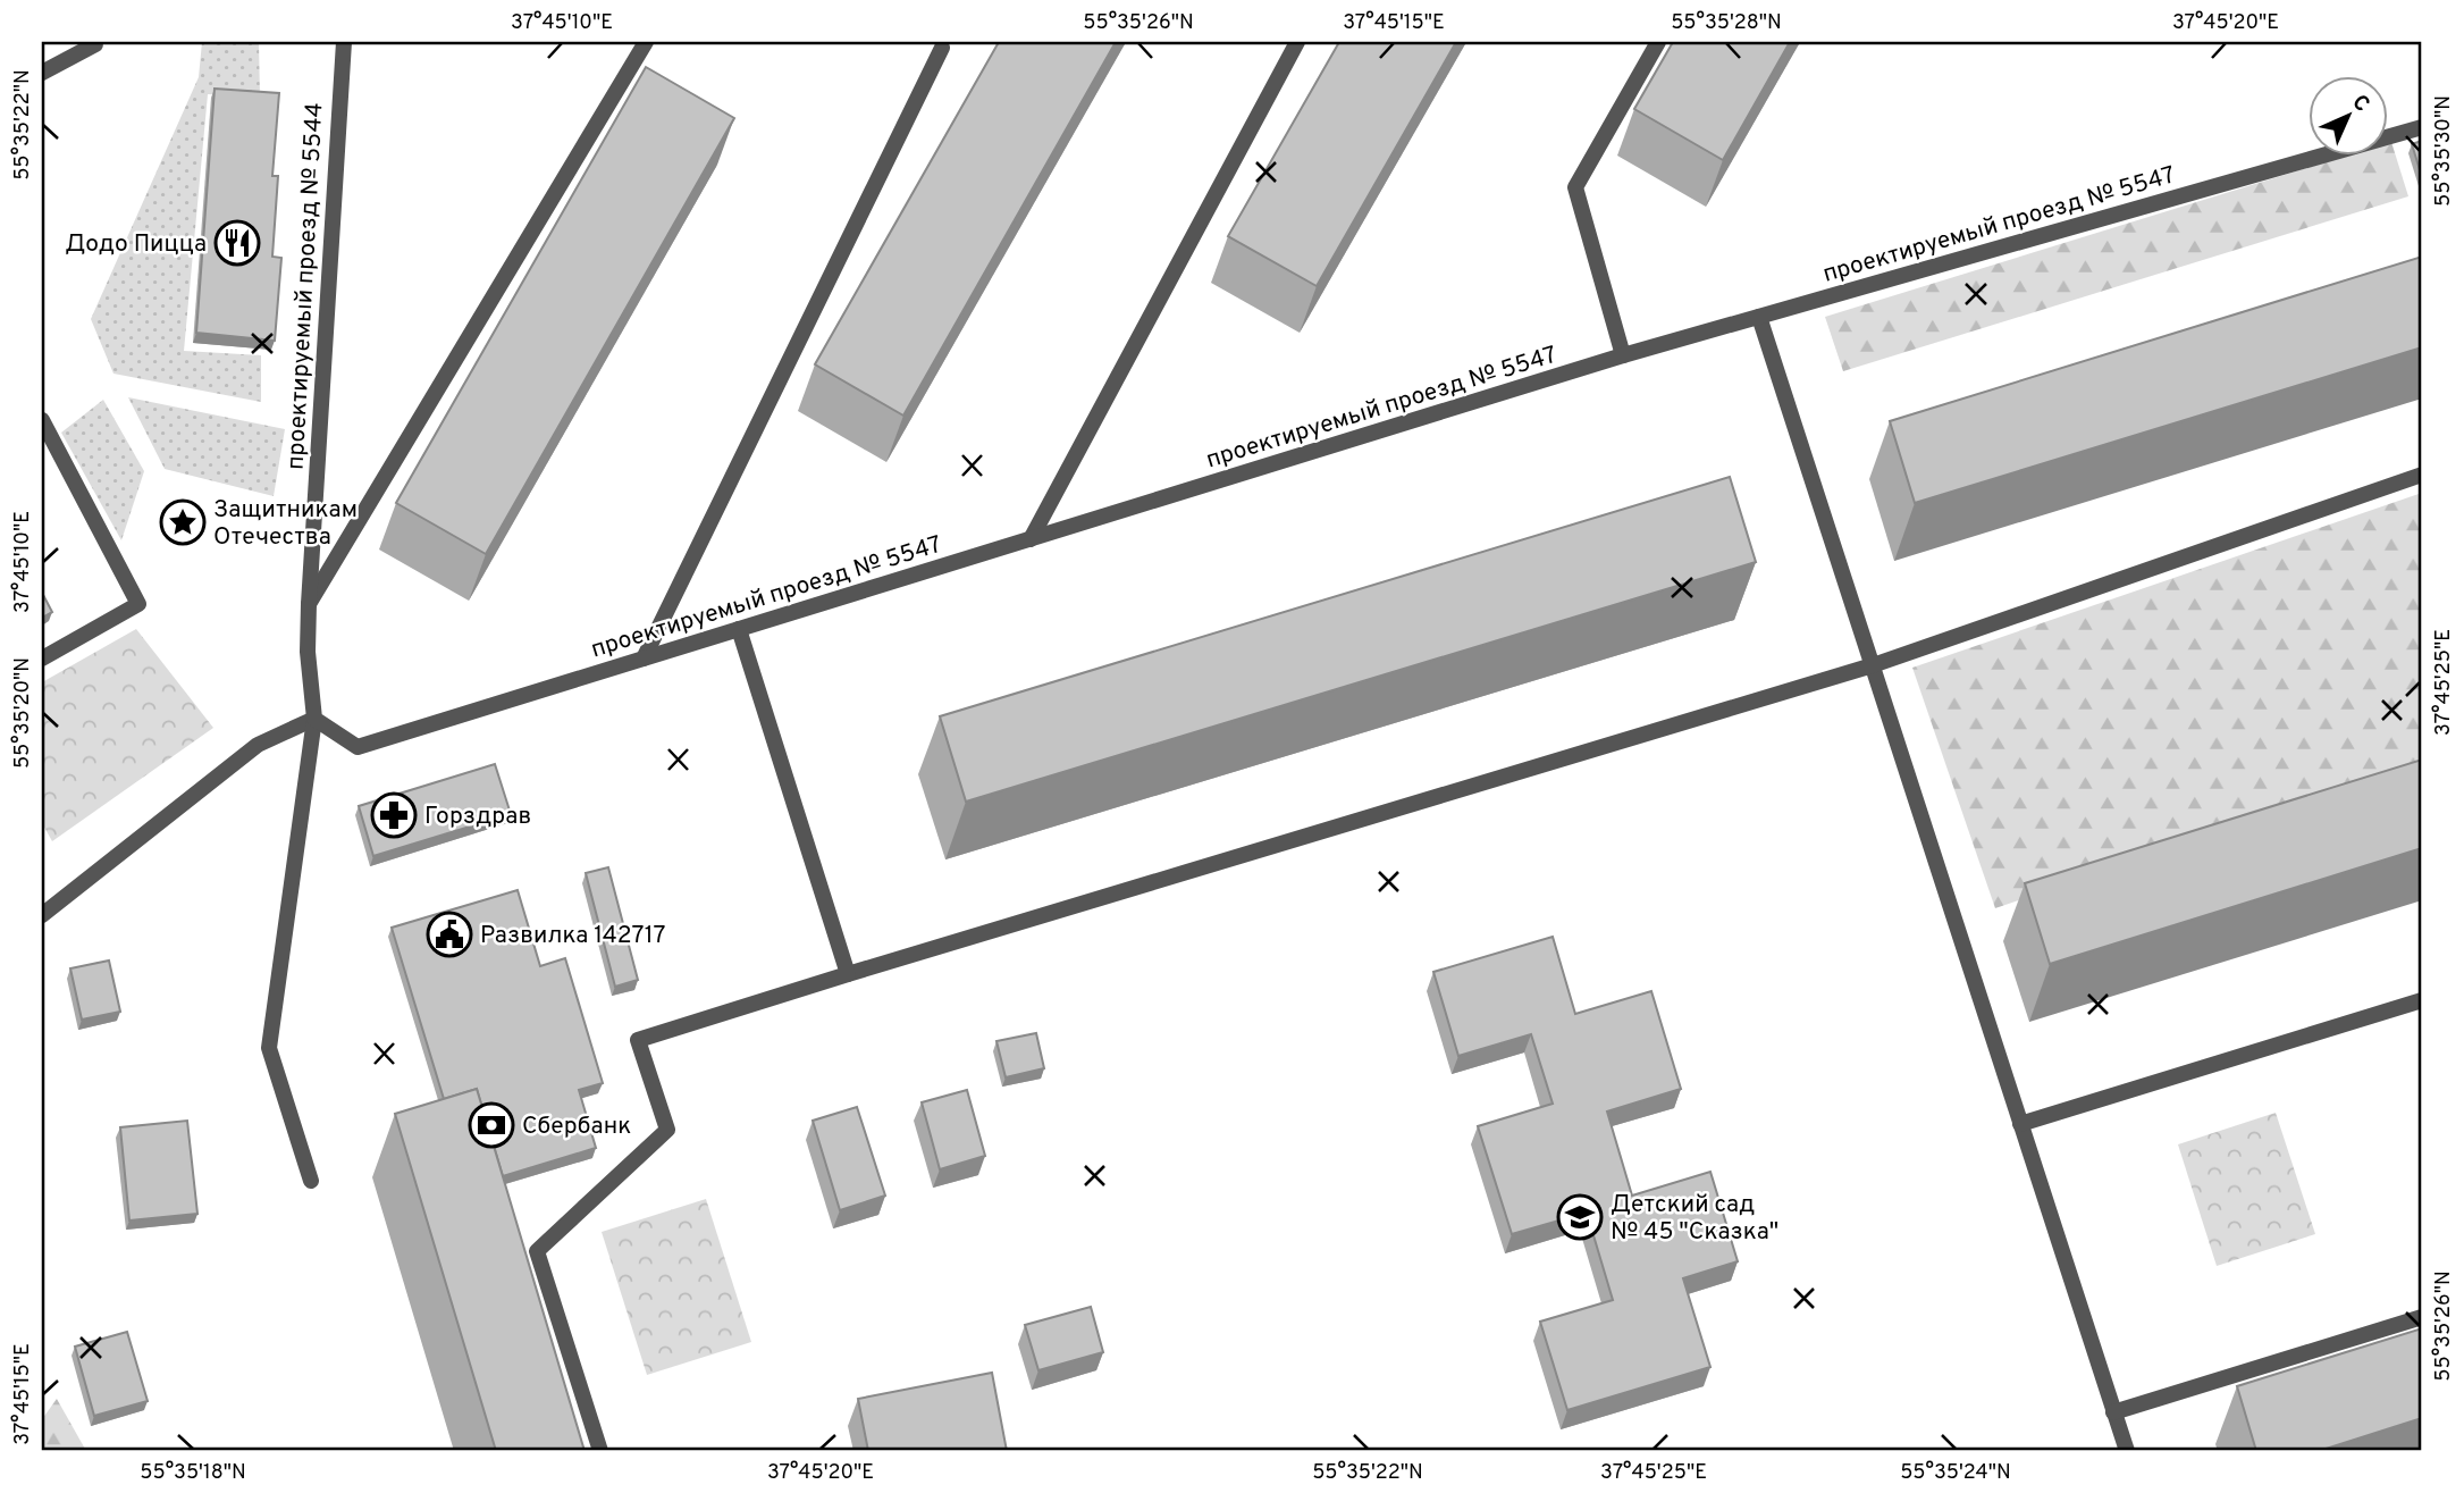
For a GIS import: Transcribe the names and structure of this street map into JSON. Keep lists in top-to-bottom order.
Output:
{
  "streets": {
    "street": ["проектируемый проезд № 5547", "проектируемый проезд № 5544"]
  },
  "crossings": [
    ["проектируемый проезд № 5547", "проектируемый проезд № 5544"]
  ],
  "places": {
    "restaurant": ["Додо Пицца"],
    "place": ["Защитникам Отечества"],
    "pharmacy": ["Горздрав"],
    "public building": ["Развилка 142717"],
    "bank": ["Сбербанк"],
    "school or university": ["Детский сад № 45 \"Сказка\""]
  },
  "north": "top right",
  "coordinates": [
    "37°45'10\"E",
    "55°35'26\"N",
    "37°45'15\"E",
    "55°35'28\"N",
    "37°45'20\"E",
    "55°35'22\"N",
    "55°35'30\"N",
    "37°45'25\"E",
    "55°35'20\"N",
    "55°35'18\"N",
    "55°35'24\"N"
  ]
}
